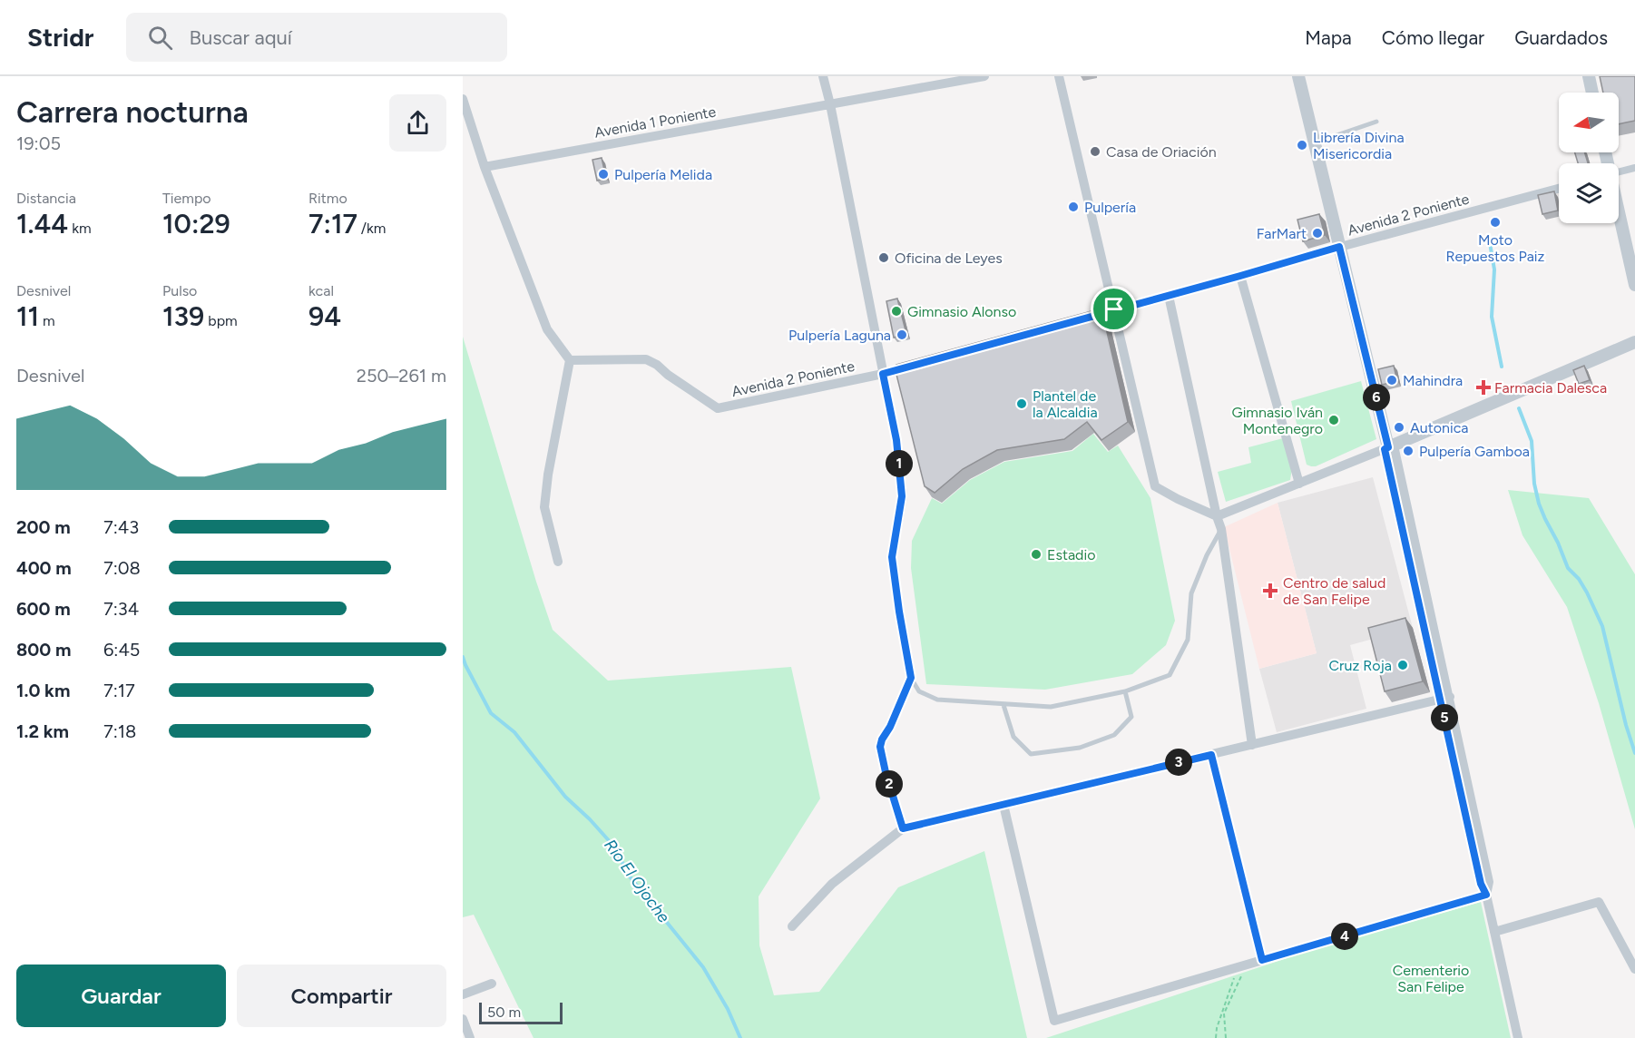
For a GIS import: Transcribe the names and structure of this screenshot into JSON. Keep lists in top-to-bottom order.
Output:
{
  "streets": {
    "street": ["Avenida 1 Poniente", "Avenida 2 Poniente"]
  },
  "water": ["Río El Ojoche"],
  "parks": ["Cementerio San Felipe"],
  "places": {
    "other": [
      "Librería Divina Misericordia",
      "Casa de Oriación",
      "Pulpería Melida",
      "Pulpería",
      "Moto Repuestos Paiz",
      "FarMart",
      "Oficina de Leyes",
      "Gimnasio Alonso",
      "Pulpería Laguna",
      "Mahindra",
      "Plantel de la Alcaldia",
      "Gimnasio Iván Montenegro",
      "Autonica",
      "Pulpería Gamboa",
      "Estadio",
      "Cruz Roja"
    ],
    "health": ["Farmacia Dalesca", "Centro de salud de San Felipe"]
  },
  "scale_bar": "50 m",
  "north": "left",
  "page": {
    "header": "Stridr",
    "search": "Buscar aquí",
    "nav": ["Mapa", "Cómo llegar", "Guardados"],
    "heading": ["Carrera nocturna", "19:05"],
    "stats": [
      ["Distancia", "1.44 km"],
      ["Tiempo", "10:29"],
      ["Ritmo", "7:17 /km"],
      ["Desnivel", "11 m"],
      ["Pulso", "139 bpm"],
      ["kcal", "94"]
    ],
    "chart": ["Desnivel", "250–261 m"],
    "pins": [
      "6",
      "1",
      "5",
      "3",
      "2",
      "4"
    ],
    "list": [
      {
        "name": "200 m",
        "note": "7:43"
      },
      {
        "name": "400 m",
        "note": "7:08"
      },
      {
        "name": "600 m",
        "note": "7:34"
      },
      {
        "name": "800 m",
        "note": "6:45"
      },
      {
        "name": "1.0 km",
        "note": "7:17"
      },
      {
        "name": "1.2 km",
        "note": "7:18"
      }
    ],
    "buttons": ["Guardar", "Compartir"],
    "scale": "50 m"
  }
}
